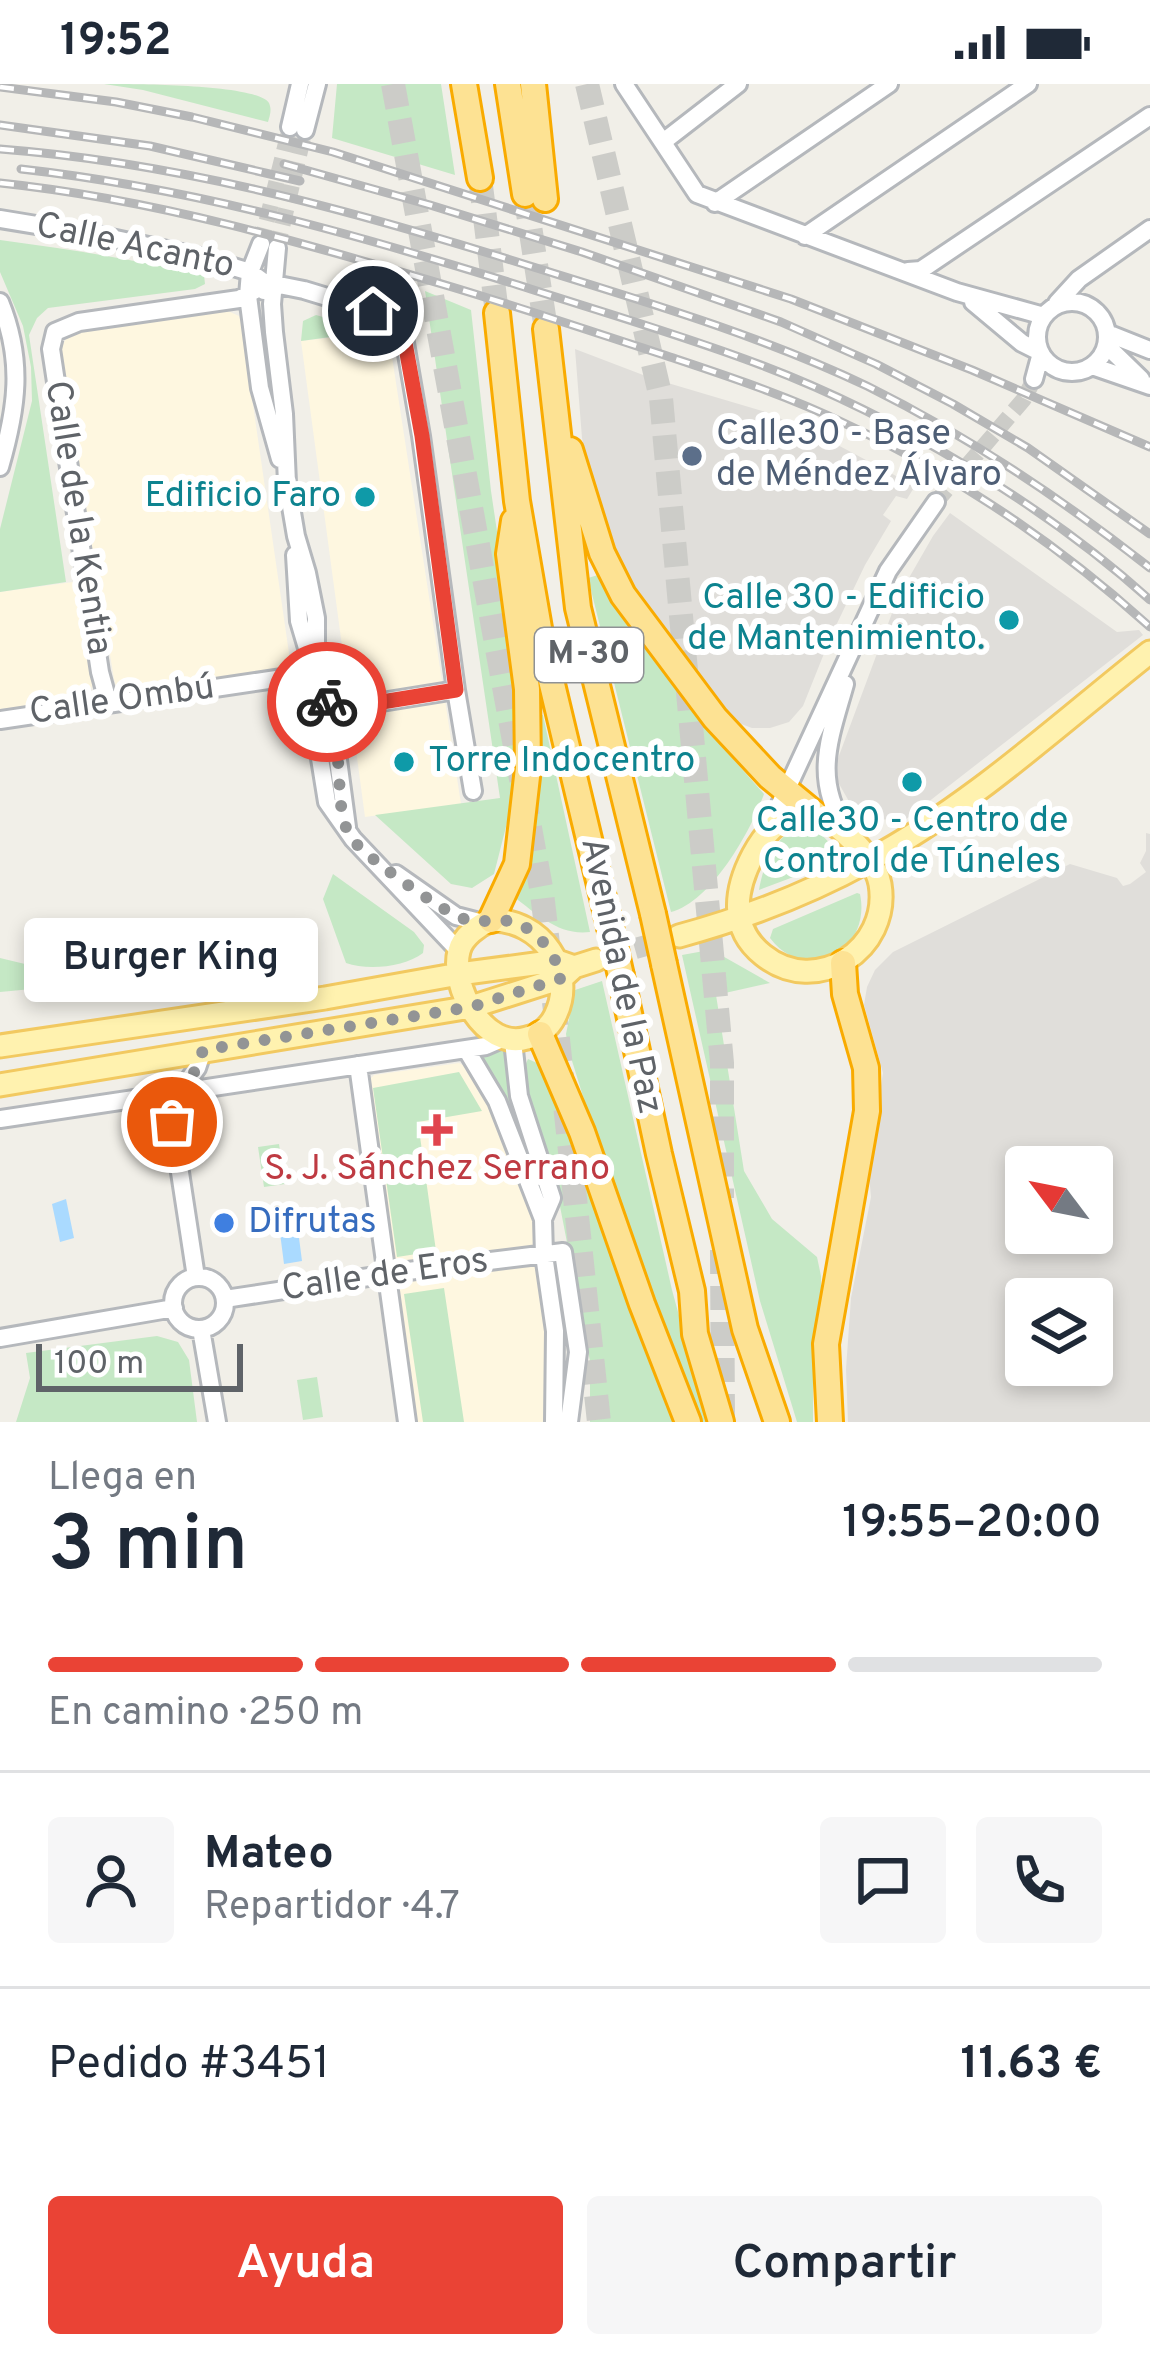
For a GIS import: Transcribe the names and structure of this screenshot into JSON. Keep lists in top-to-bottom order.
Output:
{
  "streets": {
    "highway": ["M-30", "Avenida de la Paz"],
    "street": [
      "Calle Acanto",
      "Calle de la Kentia",
      "Calle Ombú",
      "Calle de Eros"
    ]
  },
  "crossings": [
    ["Calle Acanto", "Calle de la Kentia"],
    ["Calle de la Kentia", "Calle Ombú"]
  ],
  "places": {
    "other": [
      "Calle30 - Base de Méndez Álvaro",
      "Edificio Faro",
      "Calle 30 - Edificio de Mantenimiento.",
      "Torre Indocentro",
      "Calle30 - Centro de Control de Túneles",
      "Burger King",
      "Difrutas"
    ],
    "health": ["S. J. Sánchez Serrano"]
  },
  "scale_bar": "100 m",
  "north": "top left",
  "page": {
    "status": "19:52",
    "bubble": "Burger King",
    "scale": "100 m",
    "heading": ["3 min", "Llega en", "19:55–20:00"],
    "panel": [
      "Mateo",
      "Repartidor · 4.7",
      "Pedido #3451",
      "11.63 €"
    ],
    "bar": "En camino · 250 m",
    "buttons": ["Ayuda", "Compartir"]
  }
}
